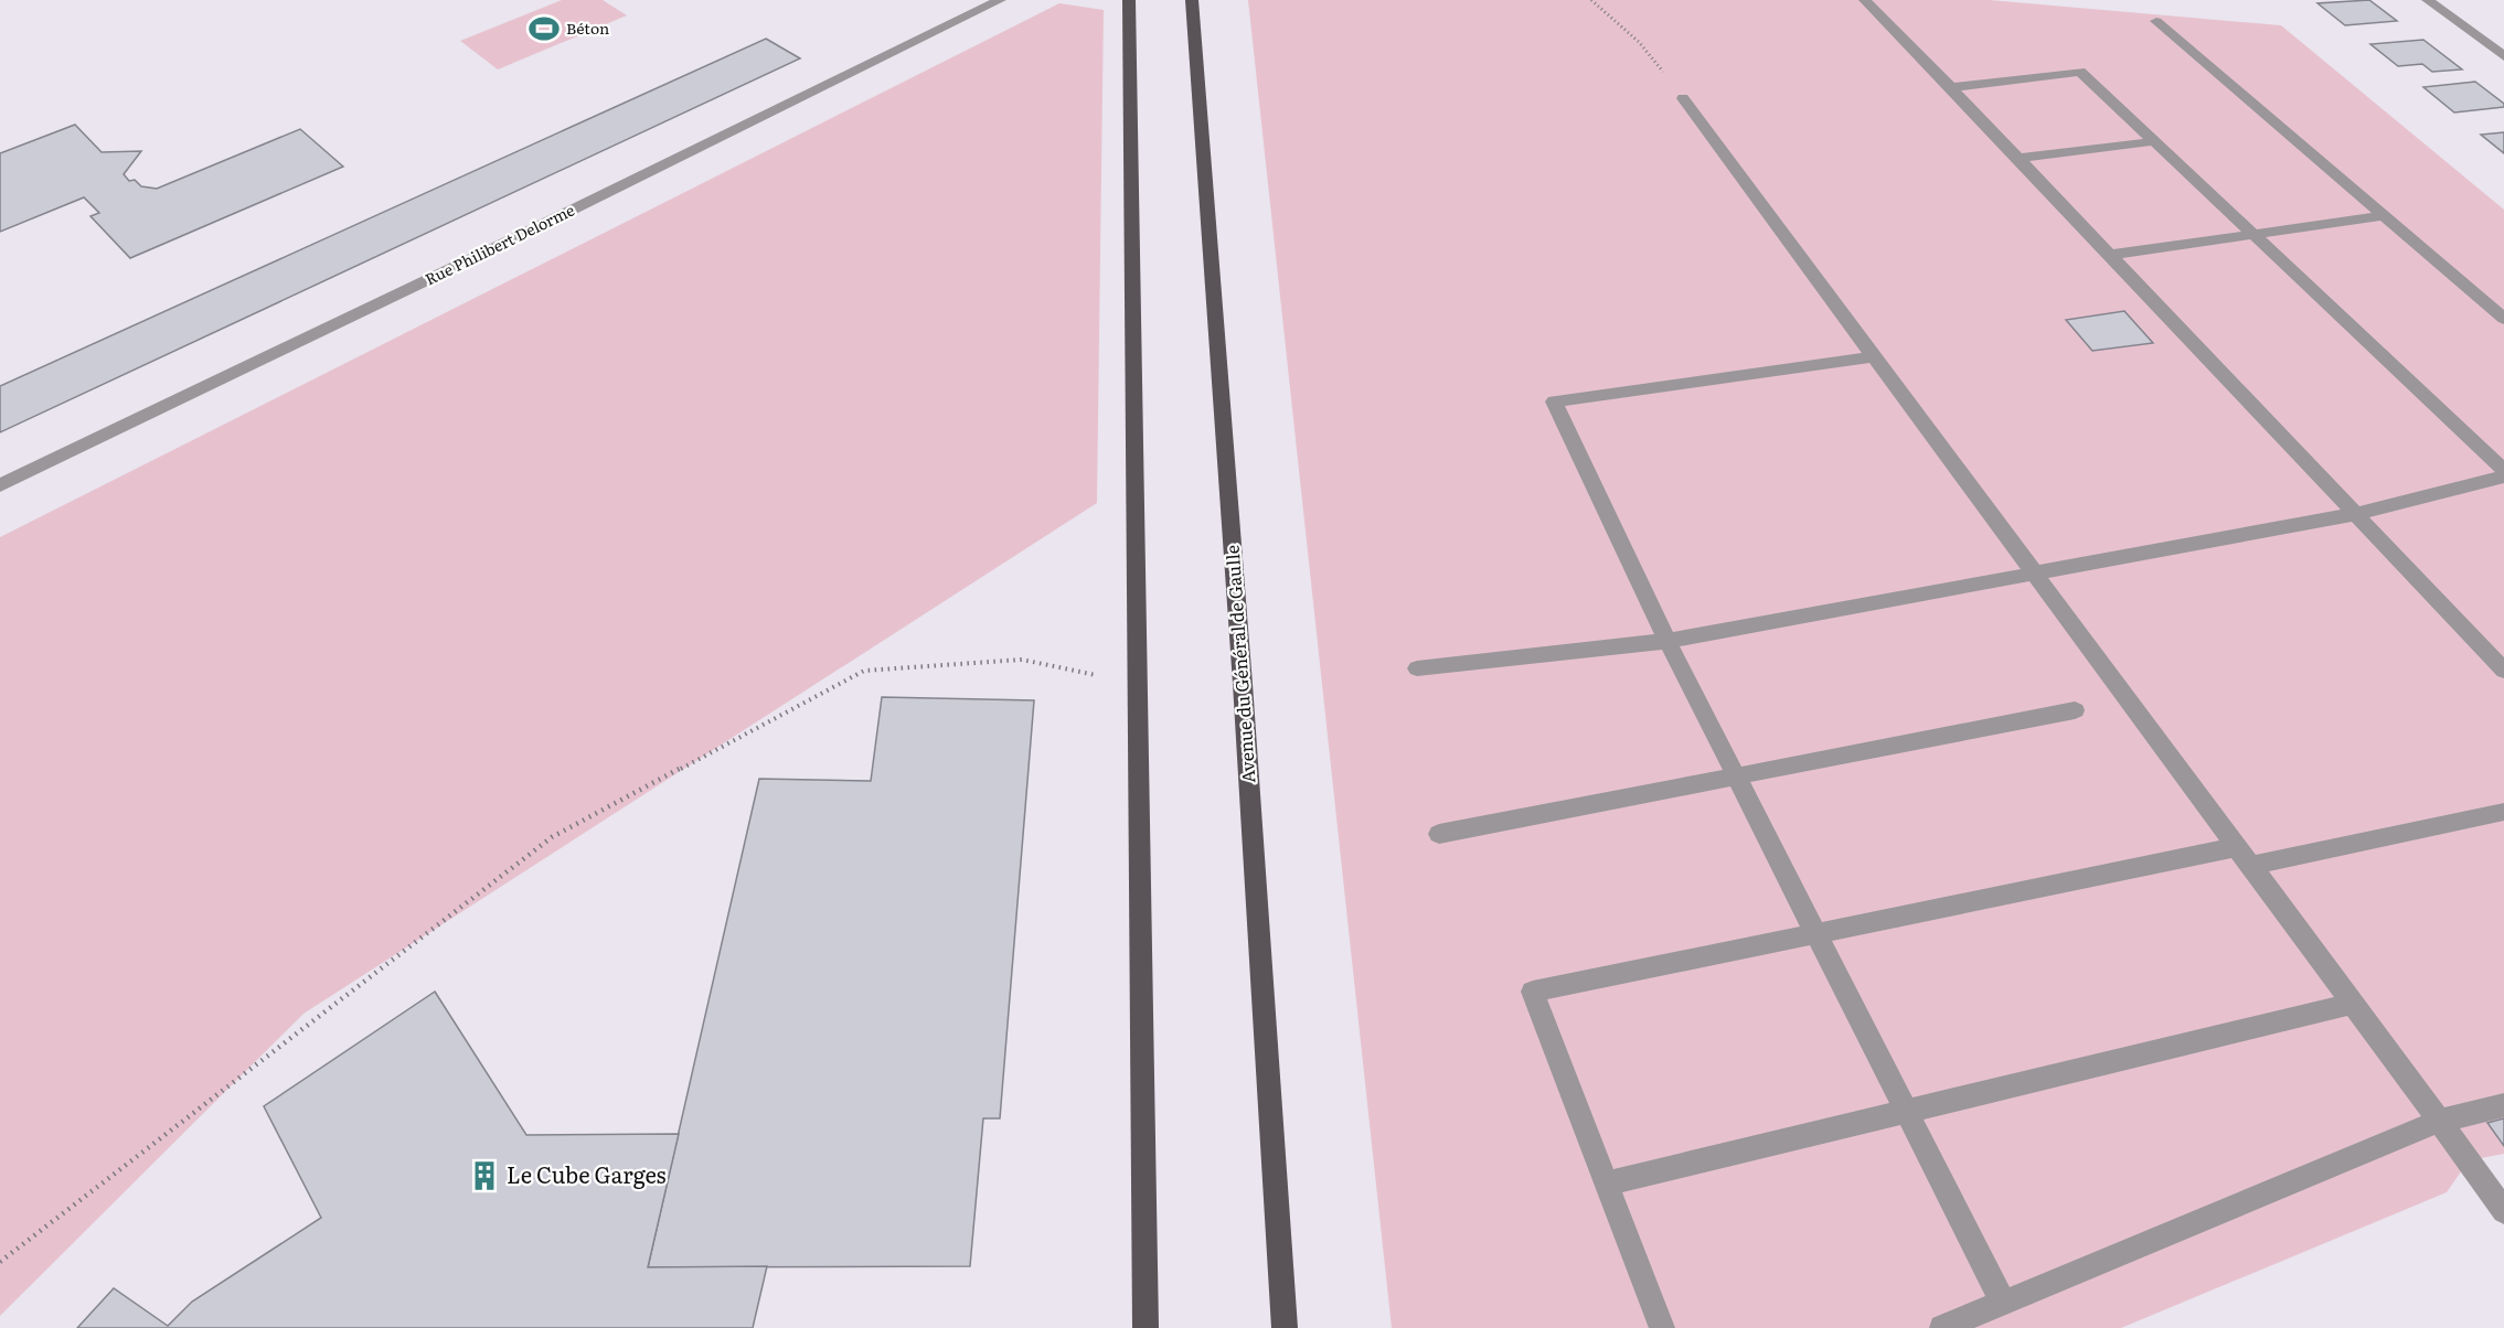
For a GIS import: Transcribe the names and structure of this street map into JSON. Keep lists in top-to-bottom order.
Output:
{
  "streets": {
    "main road": ["Avenue du Général de Gaulle"],
    "street": ["Rue Philibert Delorme"]
  },
  "places": {
    "sports": ["Béton"],
    "building": ["Le Cube Garges"]
  }
}
